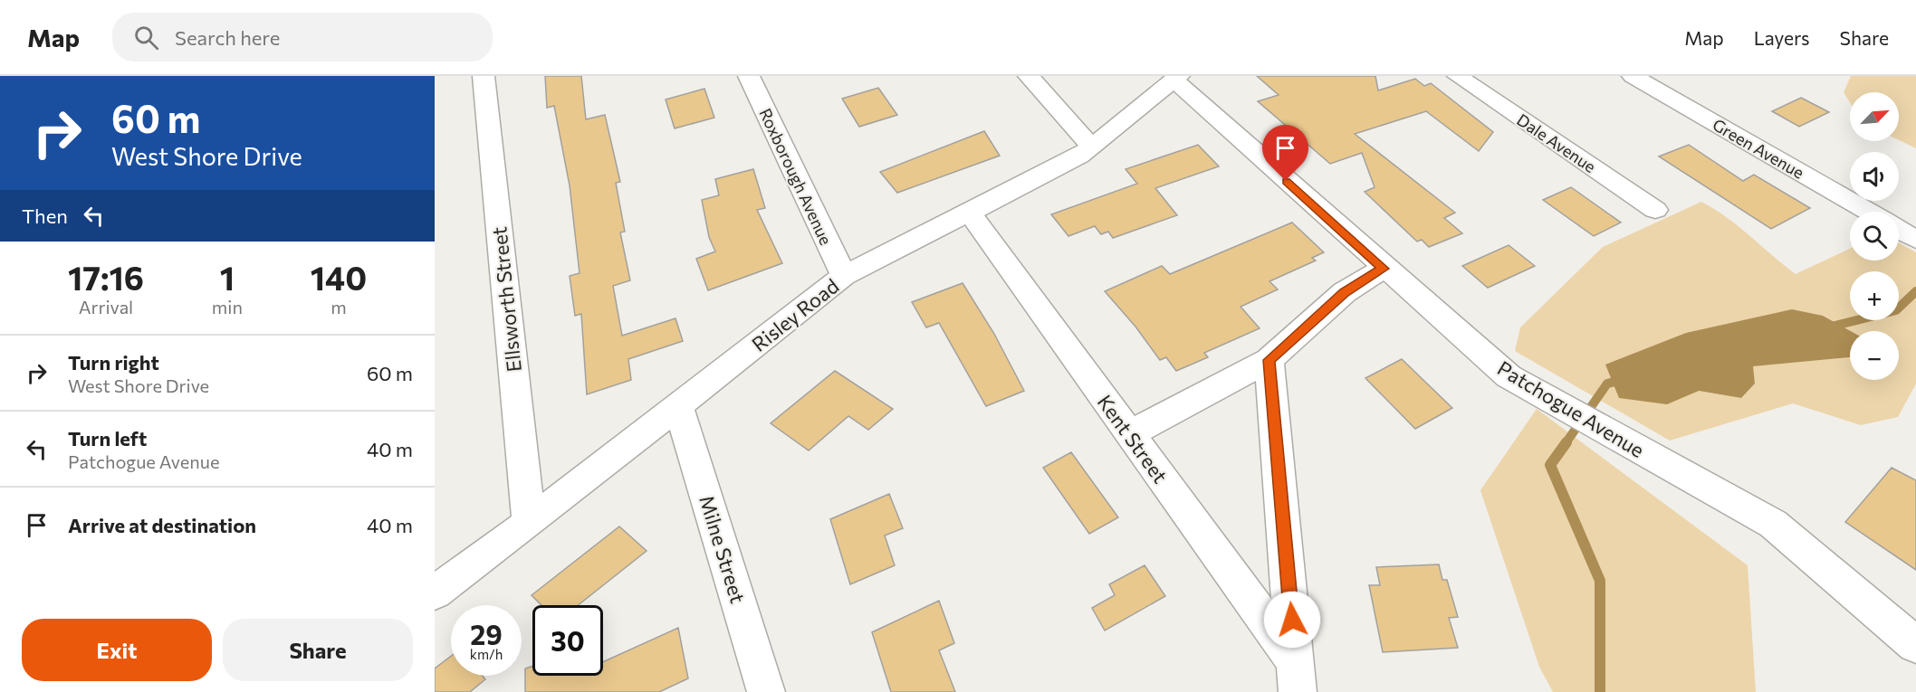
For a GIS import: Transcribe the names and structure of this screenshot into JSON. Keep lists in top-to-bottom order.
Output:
{
  "streets": {
    "street": [
      "Dale Avenue",
      "Green Avenue",
      "Roxborough Avenue",
      "Ellsworth Street",
      "Risley Road",
      "Patchogue Avenue",
      "Kent Street",
      "Milne Street"
    ]
  },
  "crossings": [
    ["Roxborough Avenue", "Risley Road"],
    ["Ellsworth Street", "Risley Road"],
    ["Risley Road", "Patchogue Avenue"],
    ["Risley Road", "Kent Street"],
    ["Risley Road", "Milne Street"]
  ],
  "north": "top right",
  "page": {
    "header": "Map",
    "search": "Search here",
    "nav": ["Map", "Layers", "Share"],
    "turn": ["60 m", "West Shore Drive"],
    "map_buttons": ["+", "−"],
    "then": "Then",
    "eta": [
      "17:16",
      "Arrival",
      "1",
      "min",
      "140",
      "m"
    ],
    "list": [
      {
        "name": "Turn right",
        "note": "West Shore Drive",
        "value": "60 m"
      },
      {
        "name": "Turn left",
        "note": "Patchogue Avenue",
        "value": "40 m"
      },
      {
        "name": "Arrive at destination",
        "value": "40 m"
      }
    ],
    "speed": "29 km/h",
    "limit": "30",
    "buttons": ["Exit", "Share"]
  }
}
